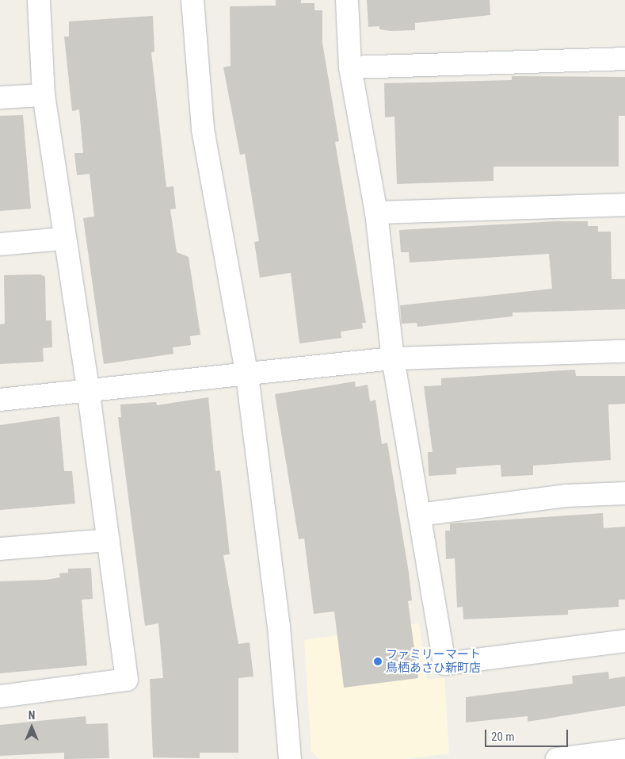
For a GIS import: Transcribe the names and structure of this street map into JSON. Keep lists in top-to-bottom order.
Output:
{
  "places": ["ファミリーマート 鳥栖あさひ新町店"],
  "scale_bar": "20 m",
  "north": "top"
}
